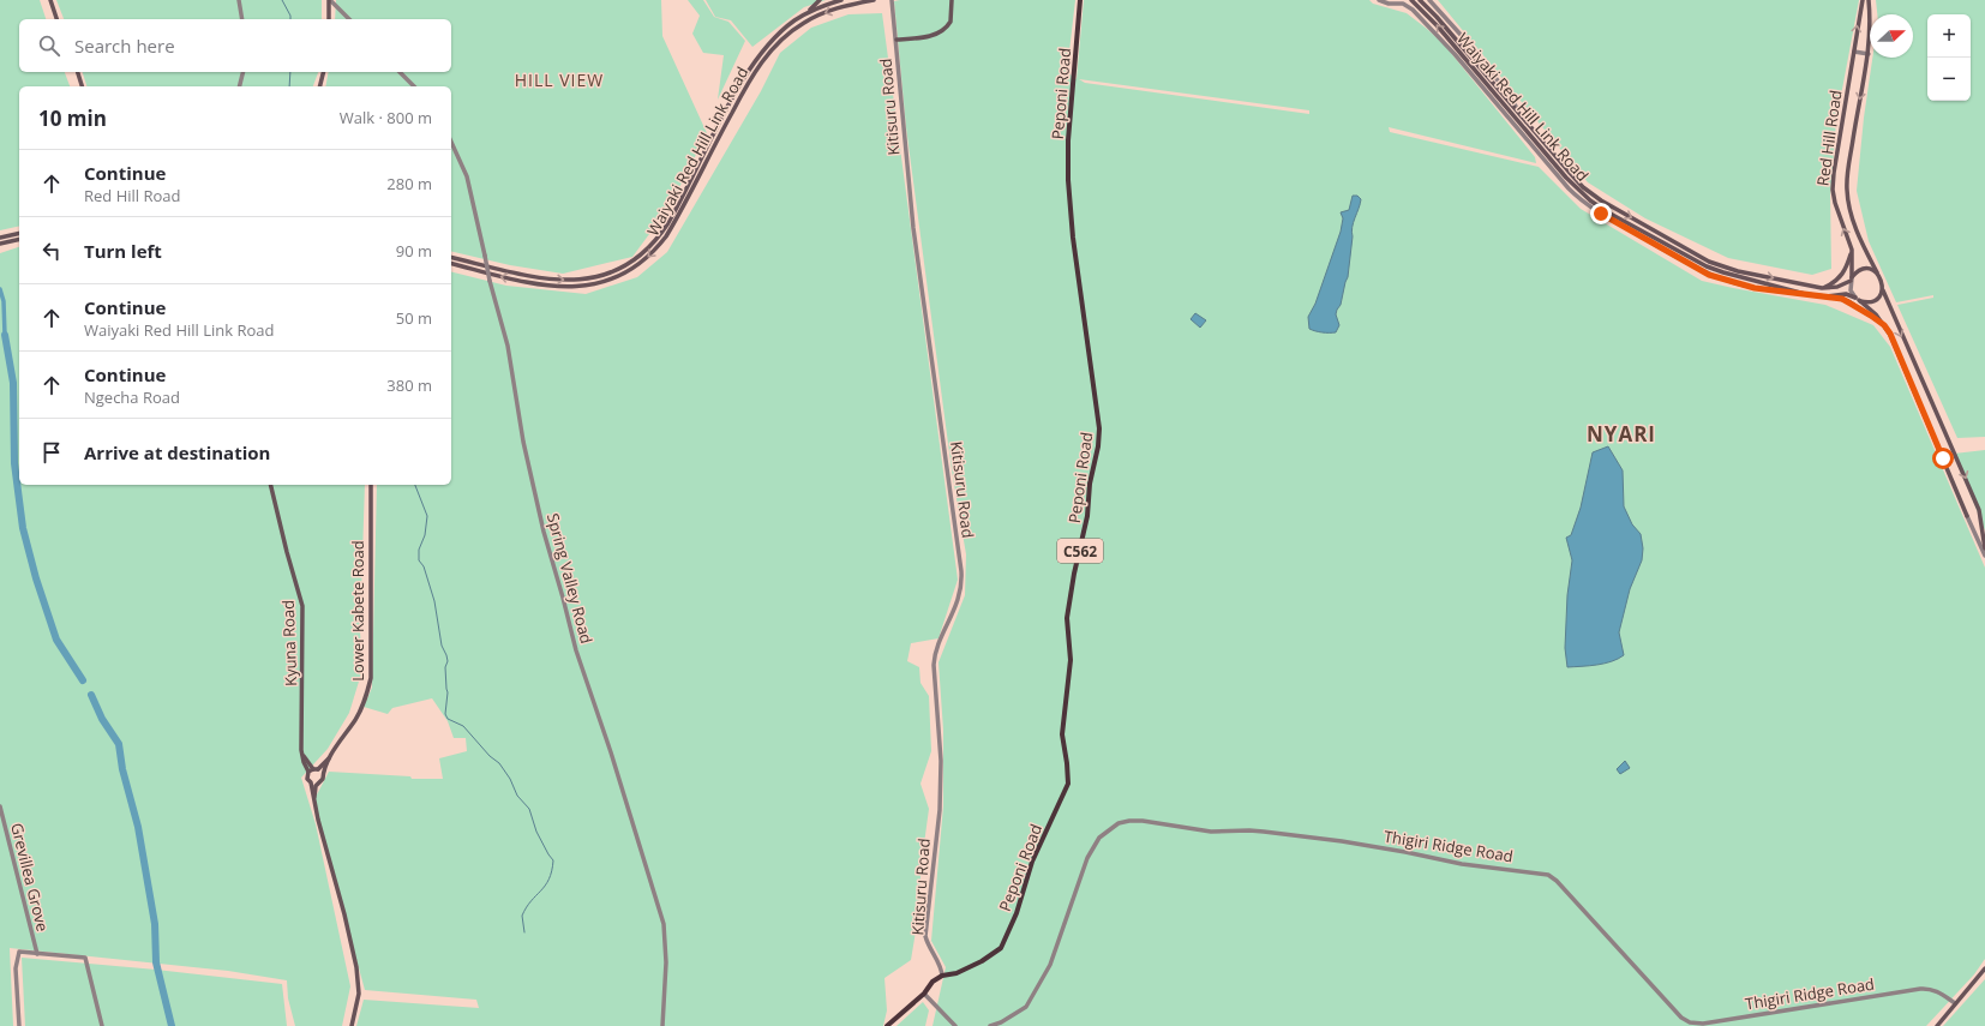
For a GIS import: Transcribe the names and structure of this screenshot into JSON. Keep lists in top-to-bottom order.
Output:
{
  "streets": {
    "main road": [
      "Peponi Road",
      "Waiyaki Red Hill Link Road",
      "Red Hill Road",
      "C562",
      "Lower Kabete Road",
      "Kyuna Road"
    ],
    "street": [
      "Kitisuru Road",
      "Spring Valley Road",
      "Thigiri Ridge Road",
      "Grevillea Grove"
    ]
  },
  "crossings": [
    ["Peponi Road", "Kitisuru Road"],
    ["Waiyaki Red Hill Link Road", "Red Hill Road"]
  ],
  "districts": ["HILL VIEW", "NYARI"],
  "north": "right",
  "page": {
    "map_buttons": ["+", "−"],
    "search": "Search here",
    "heading": ["10 min", "Walk · 800 m"],
    "list": [
      ["Continue", "Red Hill Road", "280 m"],
      ["Turn left", "90 m"],
      ["Continue", "Waiyaki Red Hill Link Road", "50 m"],
      ["Continue", "Ngecha Road", "380 m"],
      "Arrive at destination"
    ]
  }
}
